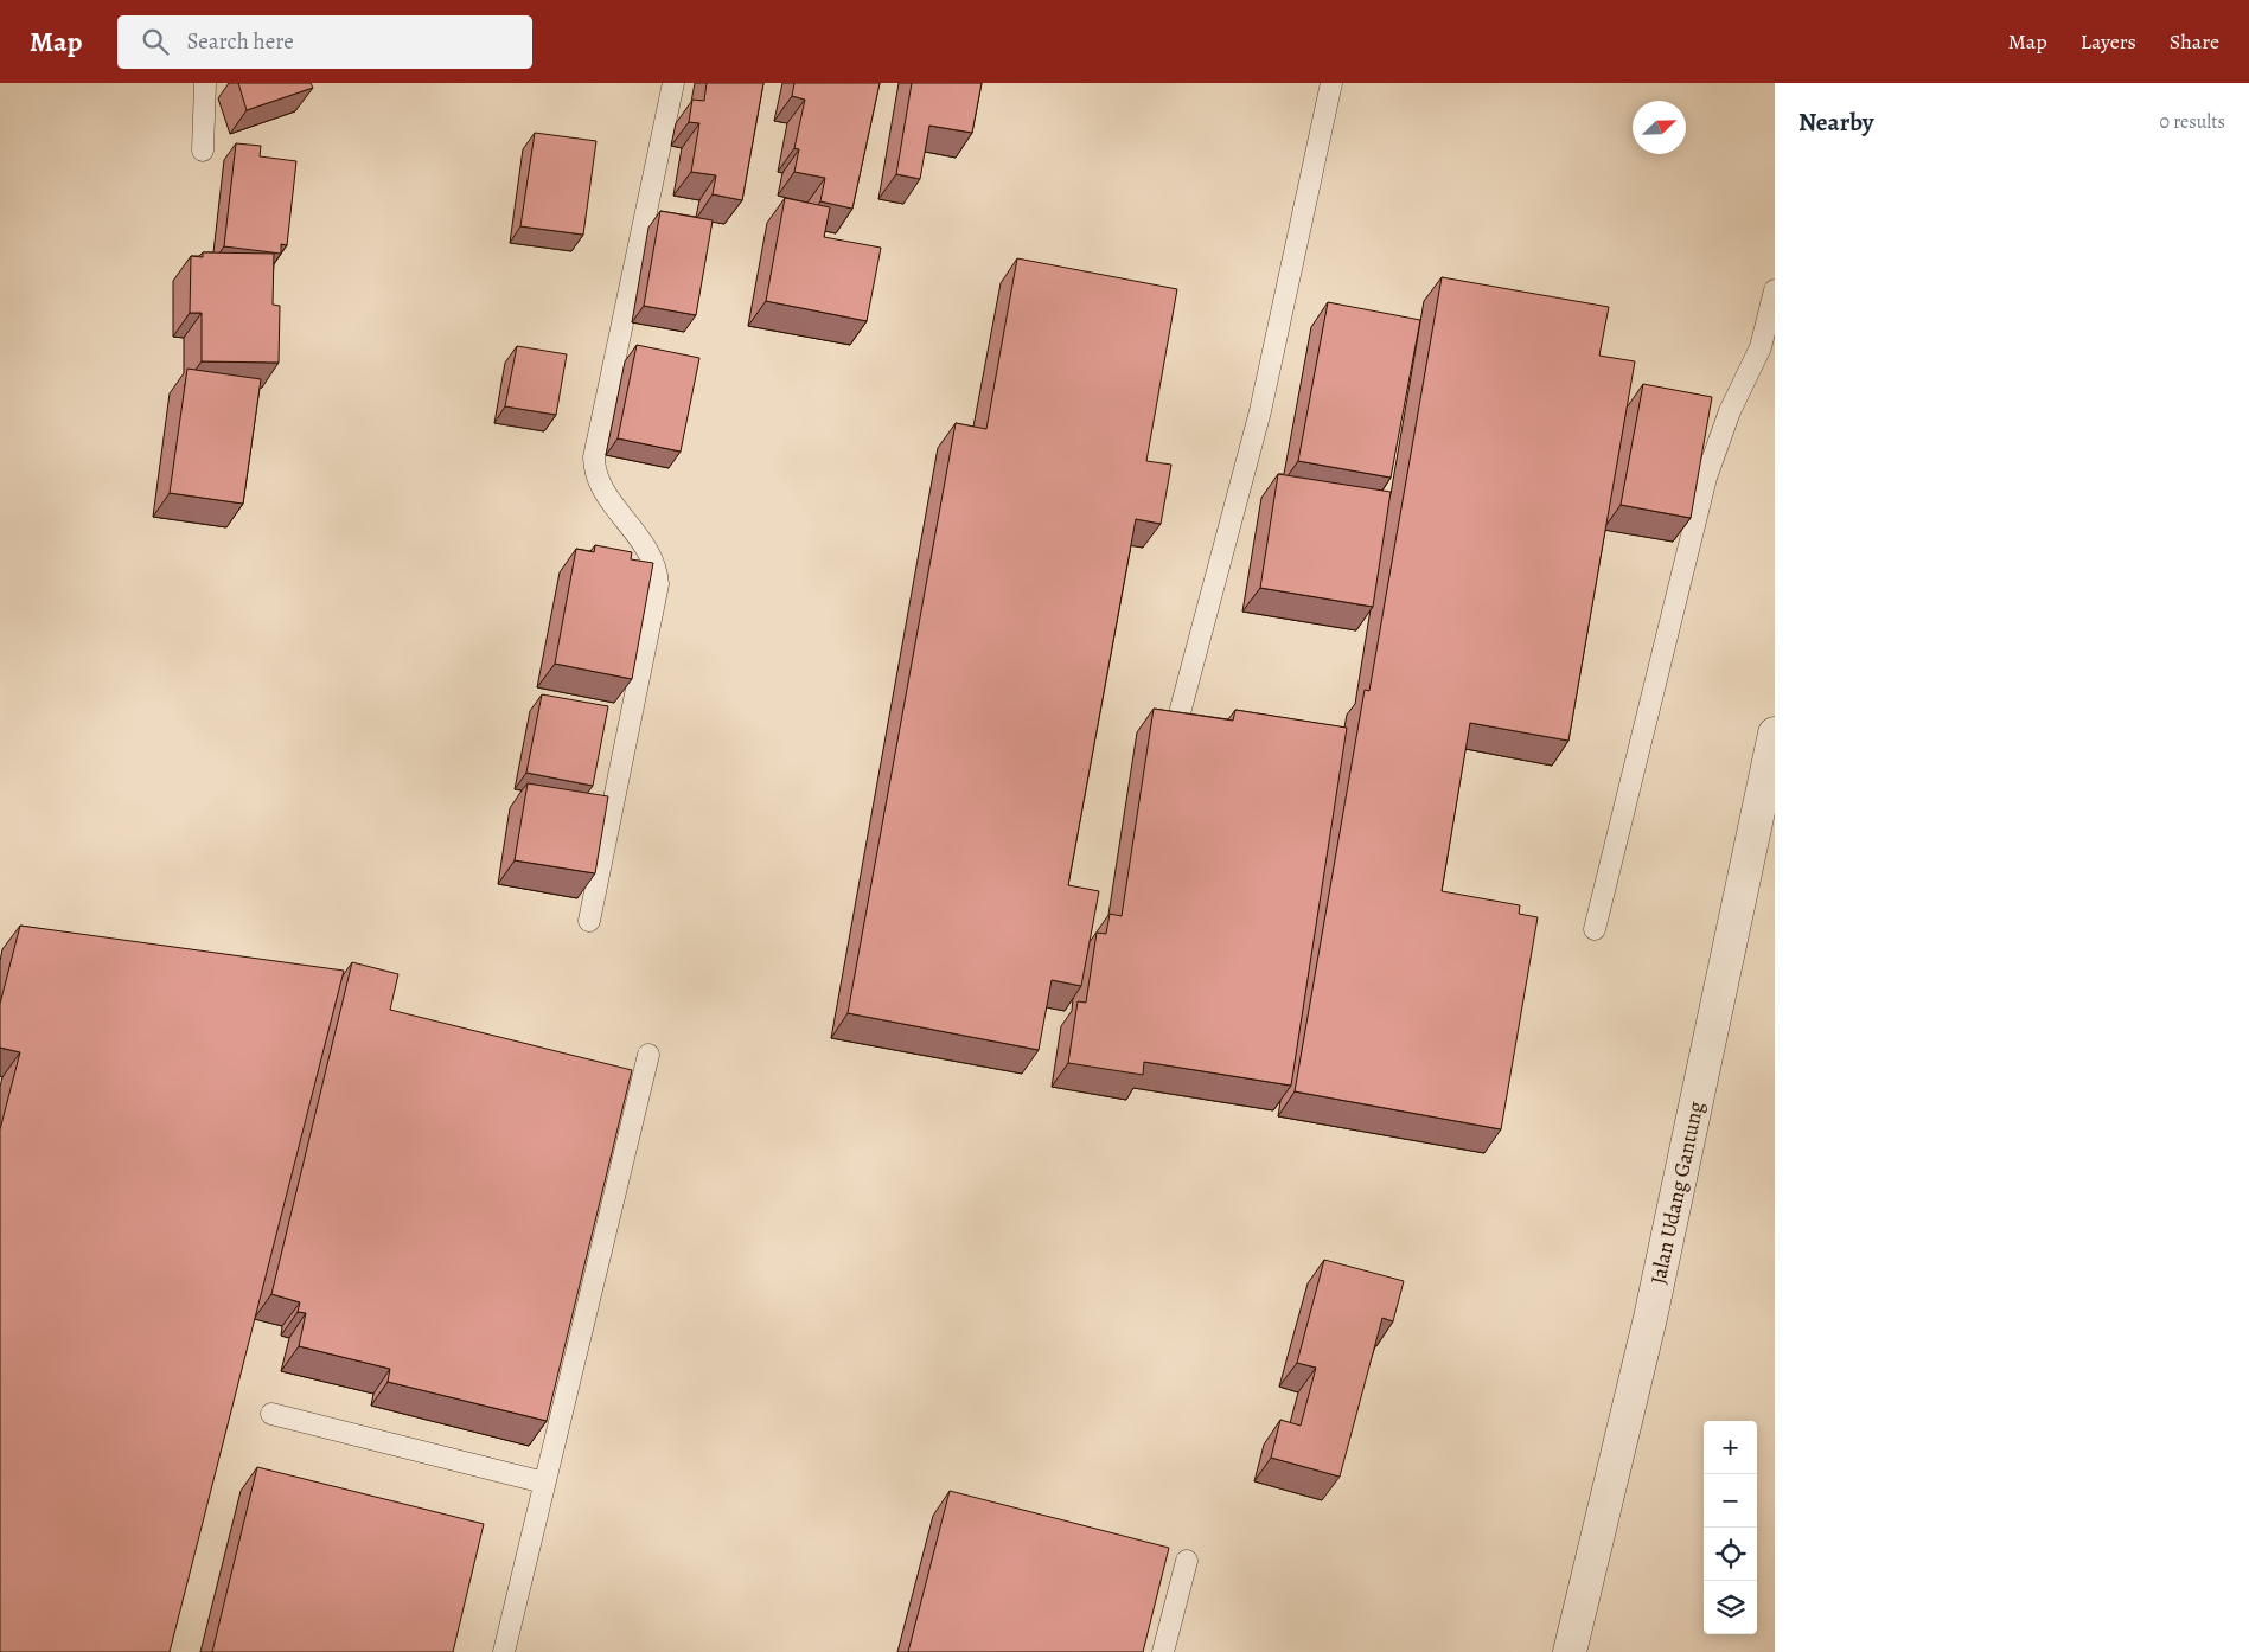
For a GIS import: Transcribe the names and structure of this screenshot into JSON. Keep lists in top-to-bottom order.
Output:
{
  "streets": {
    "street": ["Jalan Udang Gantung"]
  },
  "north": "top right",
  "page": {
    "header": "Map",
    "search": "Search here",
    "nav": ["Map", "Layers", "Share"],
    "heading": ["Nearby", "0 results"],
    "map_buttons": ["+", "−"]
  }
}
